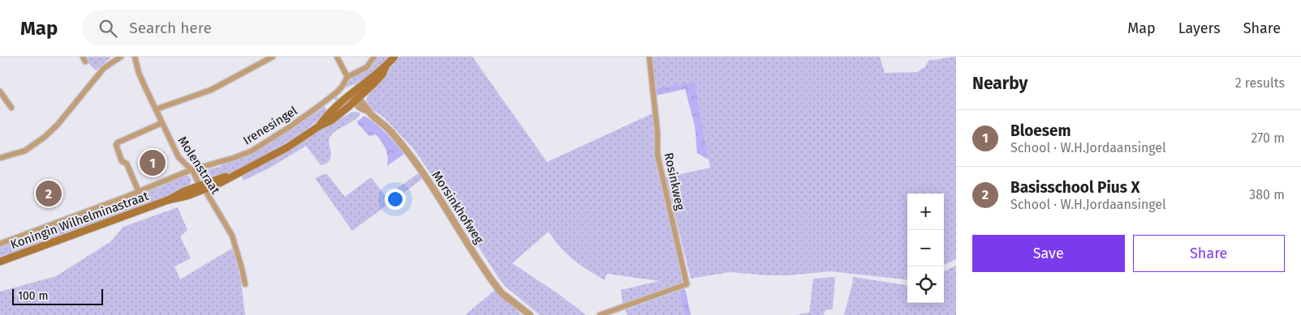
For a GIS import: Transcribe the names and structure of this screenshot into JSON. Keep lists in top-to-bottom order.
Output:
{
  "streets": {
    "main road": ["Koningin Wilhelminastraat"],
    "street": [
      "Irenesingel",
      "Molenstraat",
      "Rosinkweg",
      "Morsinkhofweg"
    ]
  },
  "crossings": [
    ["Irenesingel", "Molenstraat"],
    ["Molenstraat", "Koningin Wilhelminastraat"],
    ["Morsinkhofweg", "Koningin Wilhelminastraat"]
  ],
  "scale_bar": "100 m",
  "page": {
    "header": "Map",
    "search": "Search here",
    "nav": ["Map", "Layers", "Share"],
    "heading": ["Nearby", "2 results"],
    "list": [
      {
        "mark": "1",
        "name": "Bloesem",
        "note": "School · W.H.Jordaansingel",
        "value": "270 m"
      },
      {
        "mark": "2",
        "name": "Basisschool Pius X",
        "note": "School · W.H.Jordaansingel",
        "value": "380 m"
      }
    ],
    "pins": ["1", "2"],
    "map_buttons": ["+", "−"],
    "buttons": ["Save", "Share"],
    "scale": "100 m"
  }
}
